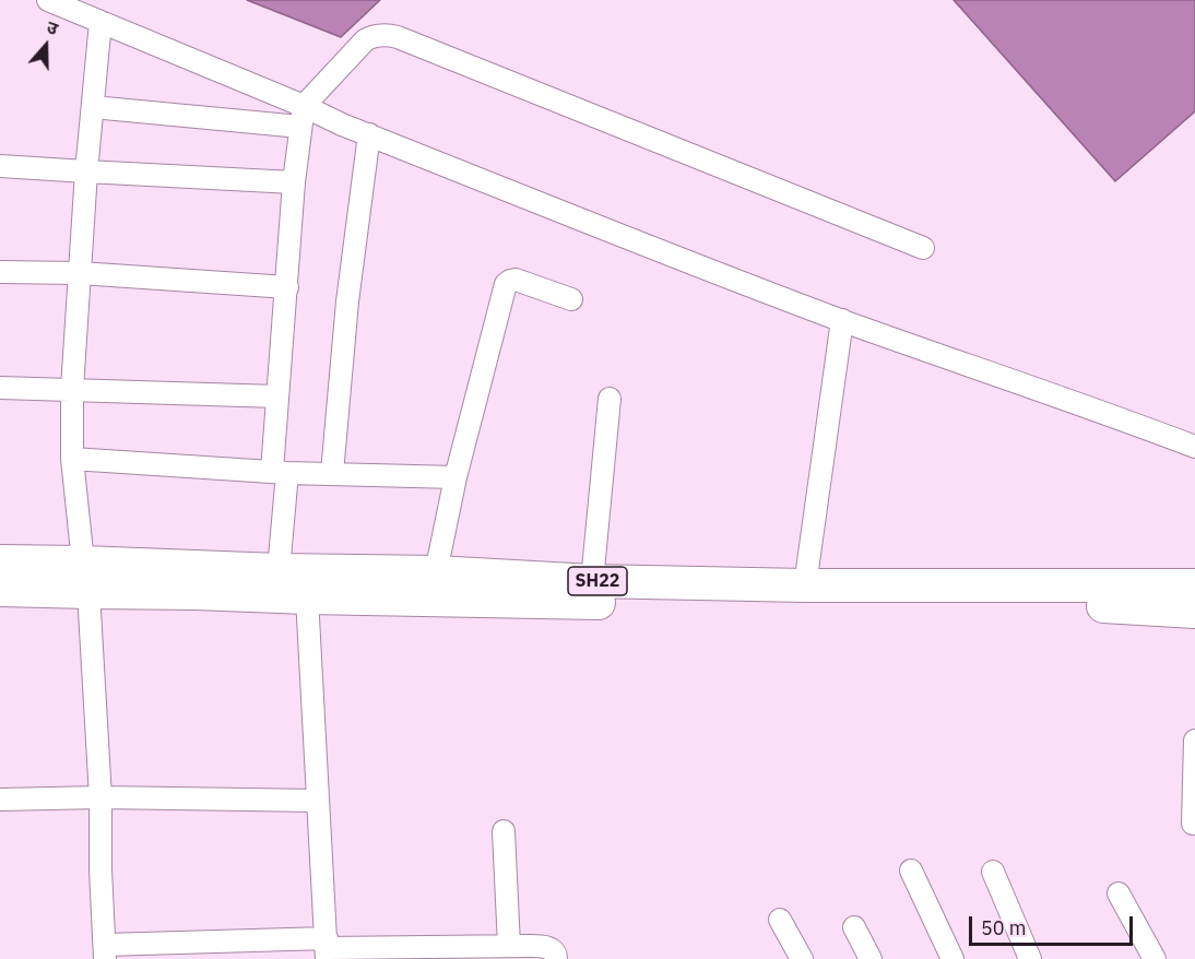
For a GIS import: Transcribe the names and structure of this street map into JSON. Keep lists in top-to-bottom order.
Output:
{
  "streets": {
    "main road": ["SH22"]
  },
  "scale_bar": "50 m",
  "north": "top"
}
